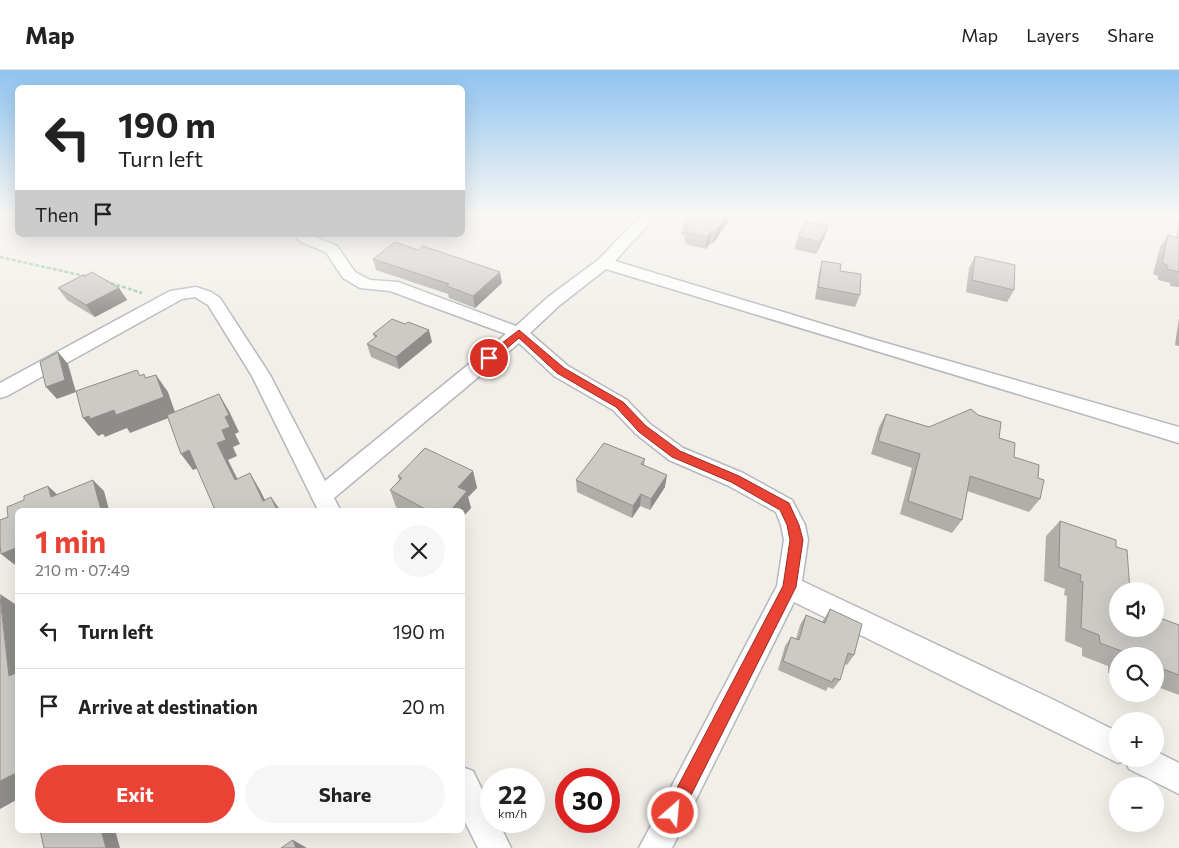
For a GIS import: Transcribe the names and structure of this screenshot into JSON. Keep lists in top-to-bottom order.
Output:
{
  "page": {
    "header": "Map",
    "nav": ["Map", "Layers", "Share"],
    "turn": ["190 m", "Turn left"],
    "then": "Then",
    "heading": ["1 min", "210 m · 07:49"],
    "map_buttons": ["+", "−"],
    "list": [
      {
        "name": "Turn left",
        "value": "190 m"
      },
      {
        "name": "Arrive at destination",
        "value": "20 m"
      }
    ],
    "buttons": ["Exit", "Share"],
    "speed": "22 km/h",
    "limit": "30"
  }
}
